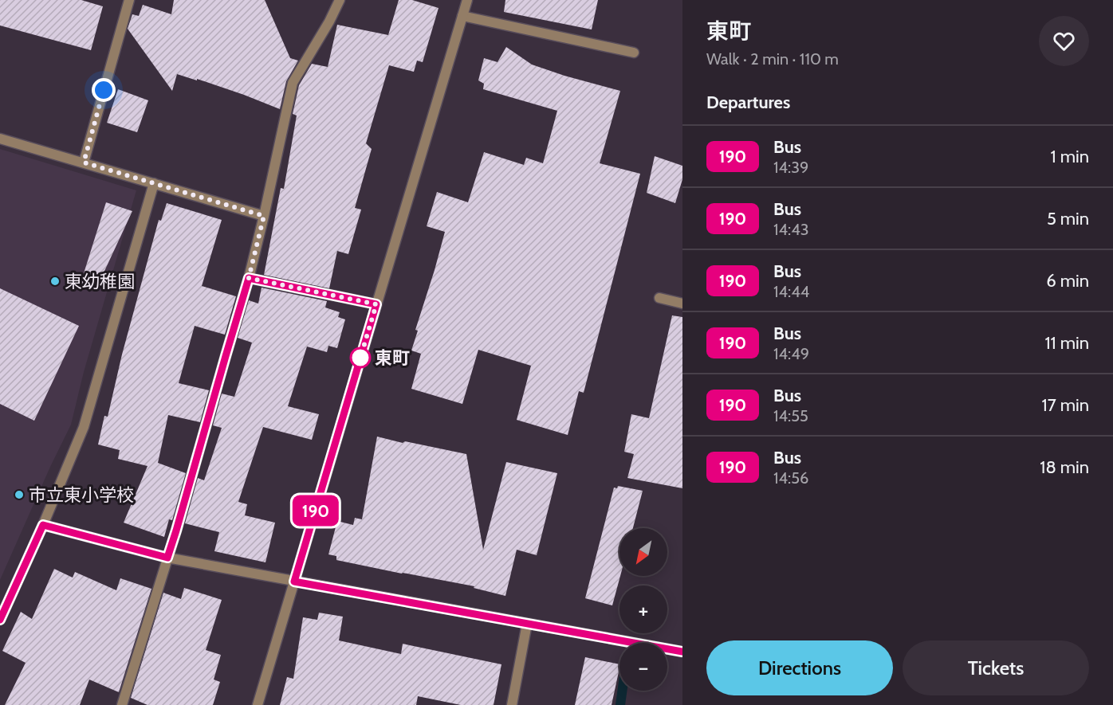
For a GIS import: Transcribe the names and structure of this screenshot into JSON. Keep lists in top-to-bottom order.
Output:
{
  "places": ["東幼稚園", "東町", "市立東小学校"],
  "lines": ["bus line 190"],
  "north": "bottom left",
  "page": {
    "on_map": "190",
    "heading": [
      ["東町", "Walk · 2 min · 110 m"],
      "Departures"
    ],
    "list": [
      {
        "mark": "190",
        "name": "Bus",
        "note": "14:39",
        "value": "1 min"
      },
      {
        "mark": "190",
        "name": "Bus",
        "note": "14:43",
        "value": "5 min"
      },
      {
        "mark": "190",
        "name": "Bus",
        "note": "14:44",
        "value": "6 min"
      },
      {
        "mark": "190",
        "name": "Bus",
        "note": "14:49",
        "value": "11 min"
      },
      {
        "mark": "190",
        "name": "Bus",
        "note": "14:55",
        "value": "17 min"
      },
      {
        "mark": "190",
        "name": "Bus",
        "note": "14:56",
        "value": "18 min"
      }
    ],
    "map_buttons": ["+", "−"],
    "buttons": ["Directions", "Tickets"]
  }
}
